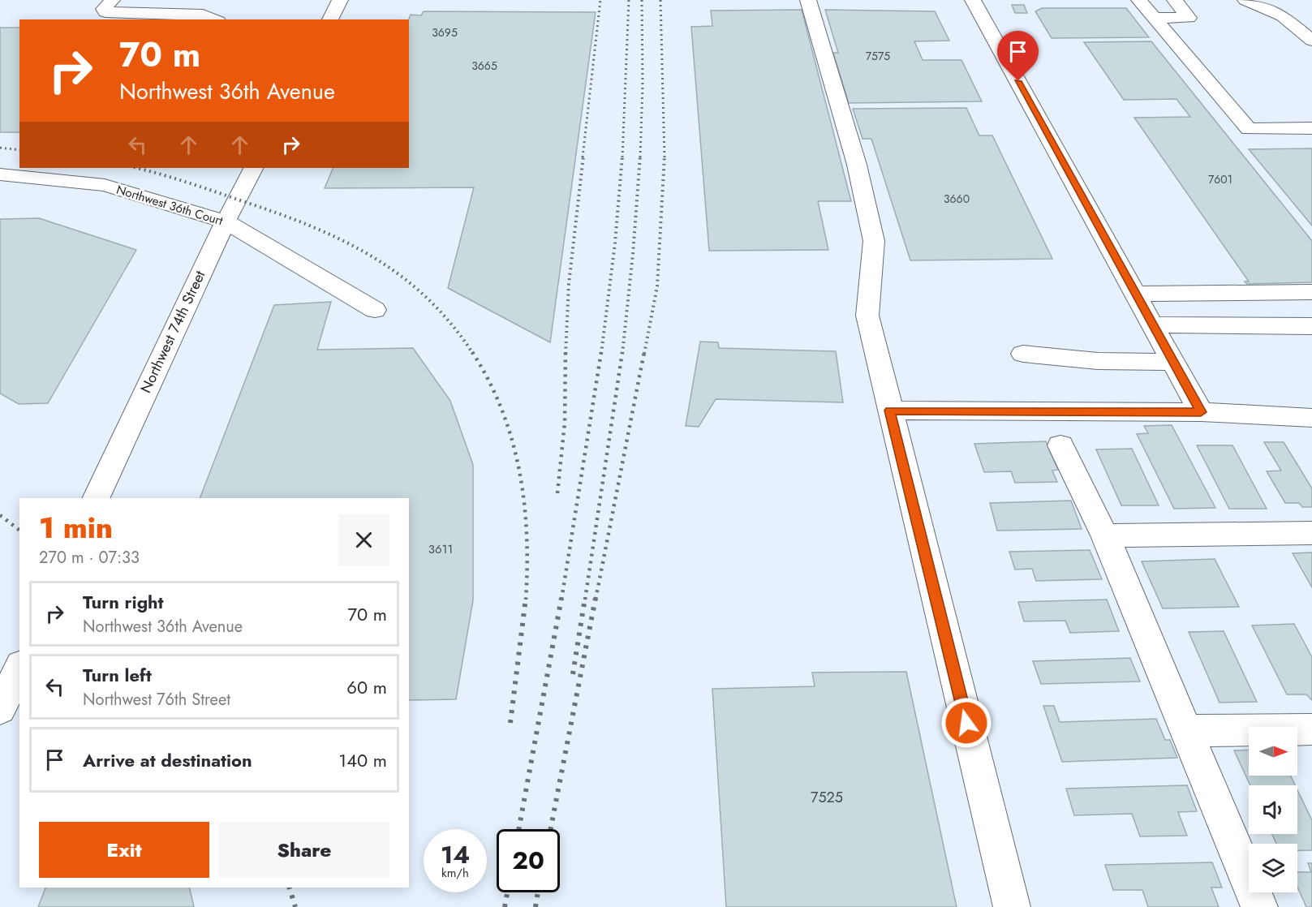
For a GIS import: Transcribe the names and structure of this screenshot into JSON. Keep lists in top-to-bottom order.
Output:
{
  "streets": {
    "street": ["Northwest 36th Court", "Northwest 74th Street"]
  },
  "crossings": [
    ["Northwest 36th Court", "Northwest 74th Street"]
  ],
  "house_numbers": [
    "3695",
    "7575",
    "3665",
    "7601",
    "3660",
    "3611",
    "7525"
  ],
  "north": "right",
  "page": {
    "turn": ["70 m", "Northwest 36th Avenue"],
    "heading": ["1 min", "270 m · 07:33"],
    "list": [
      {
        "name": "Turn right",
        "note": "Northwest 36th Avenue",
        "value": "70 m"
      },
      {
        "name": "Turn left",
        "note": "Northwest 76th Street",
        "value": "60 m"
      },
      {
        "name": "Arrive at destination",
        "value": "140 m"
      }
    ],
    "buttons": ["Exit", "Share"],
    "speed": "14 km/h",
    "limit": "20"
  }
}
